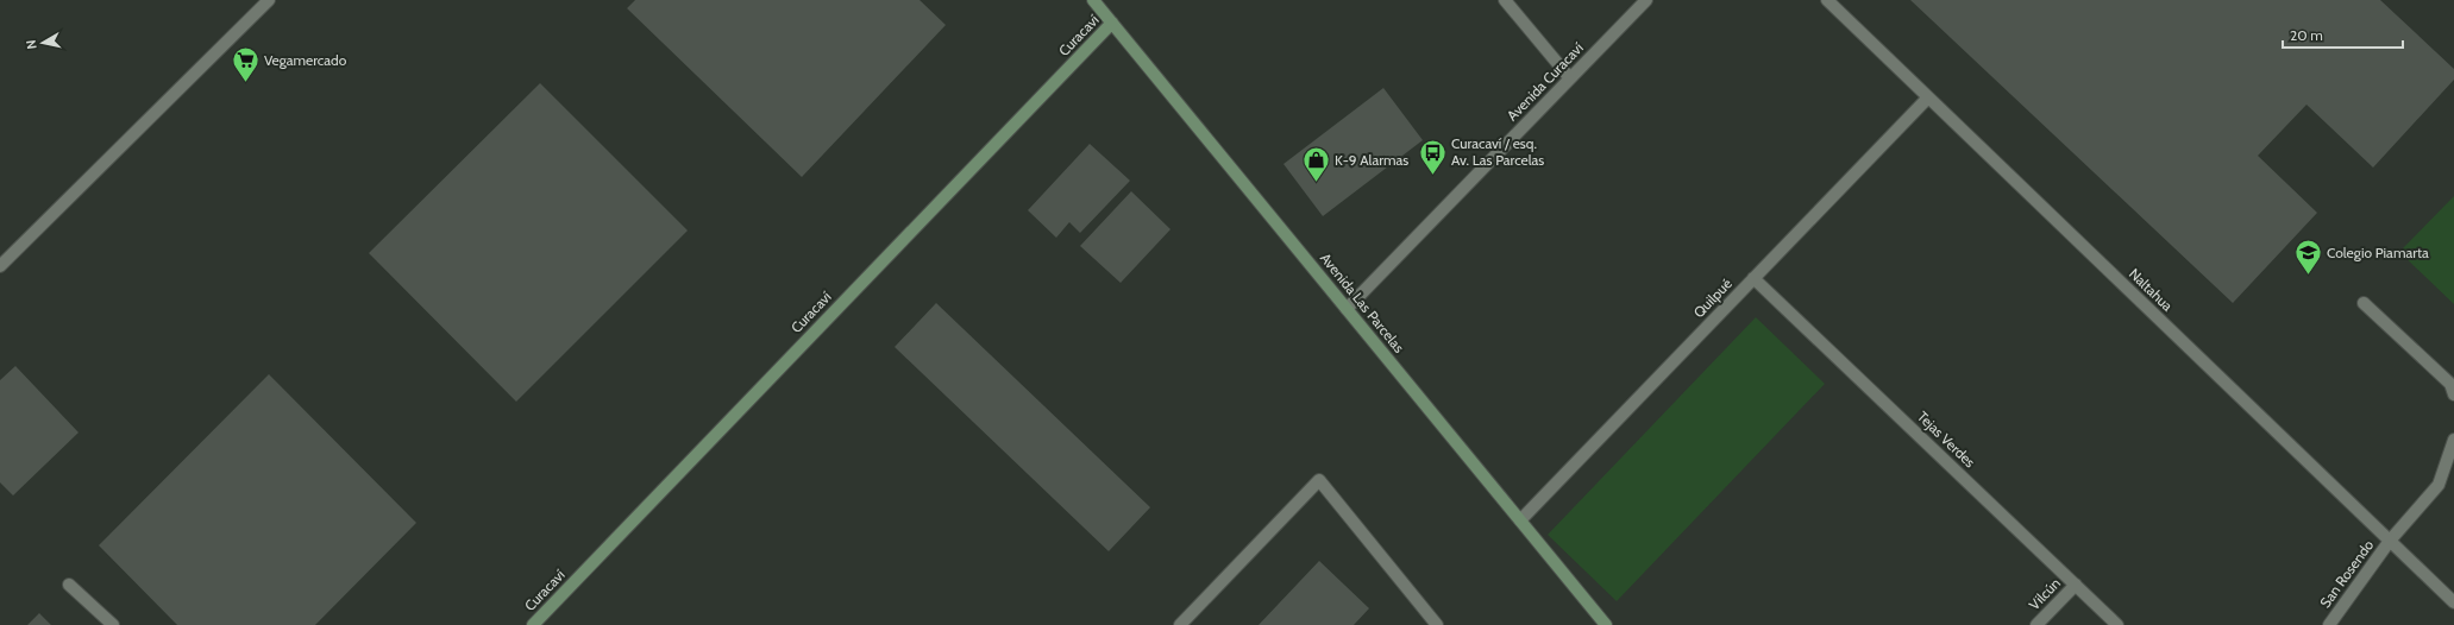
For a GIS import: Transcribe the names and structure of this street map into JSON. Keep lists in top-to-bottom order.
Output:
{
  "streets": {
    "street": [
      "Curacaví",
      "Avenida Curacaví",
      "Naltahua",
      "Quilpué",
      "Avenida Las Parcelas",
      "Tejas Verdes",
      "San Rosendo",
      "Vilcún"
    ]
  },
  "crossings": [
    ["Curacaví", "Avenida Las Parcelas"],
    ["Avenida Curacaví", "Avenida Las Parcelas"],
    ["Naltahua", "Quilpué"],
    ["Naltahua", "San Rosendo"],
    ["Quilpué", "Avenida Las Parcelas"],
    ["Quilpué", "Tejas Verdes"],
    ["Tejas Verdes", "Vilcún"]
  ],
  "places": {
    "supermarket": ["Vegamercado"],
    "bus stop": ["Curacaví / esq. Av. Las Parcelas"],
    "shop": ["K-9 Alarmas"],
    "school or university": ["Colegio Piamarta"]
  },
  "scale_bar": "20 m",
  "north": "left"
}
